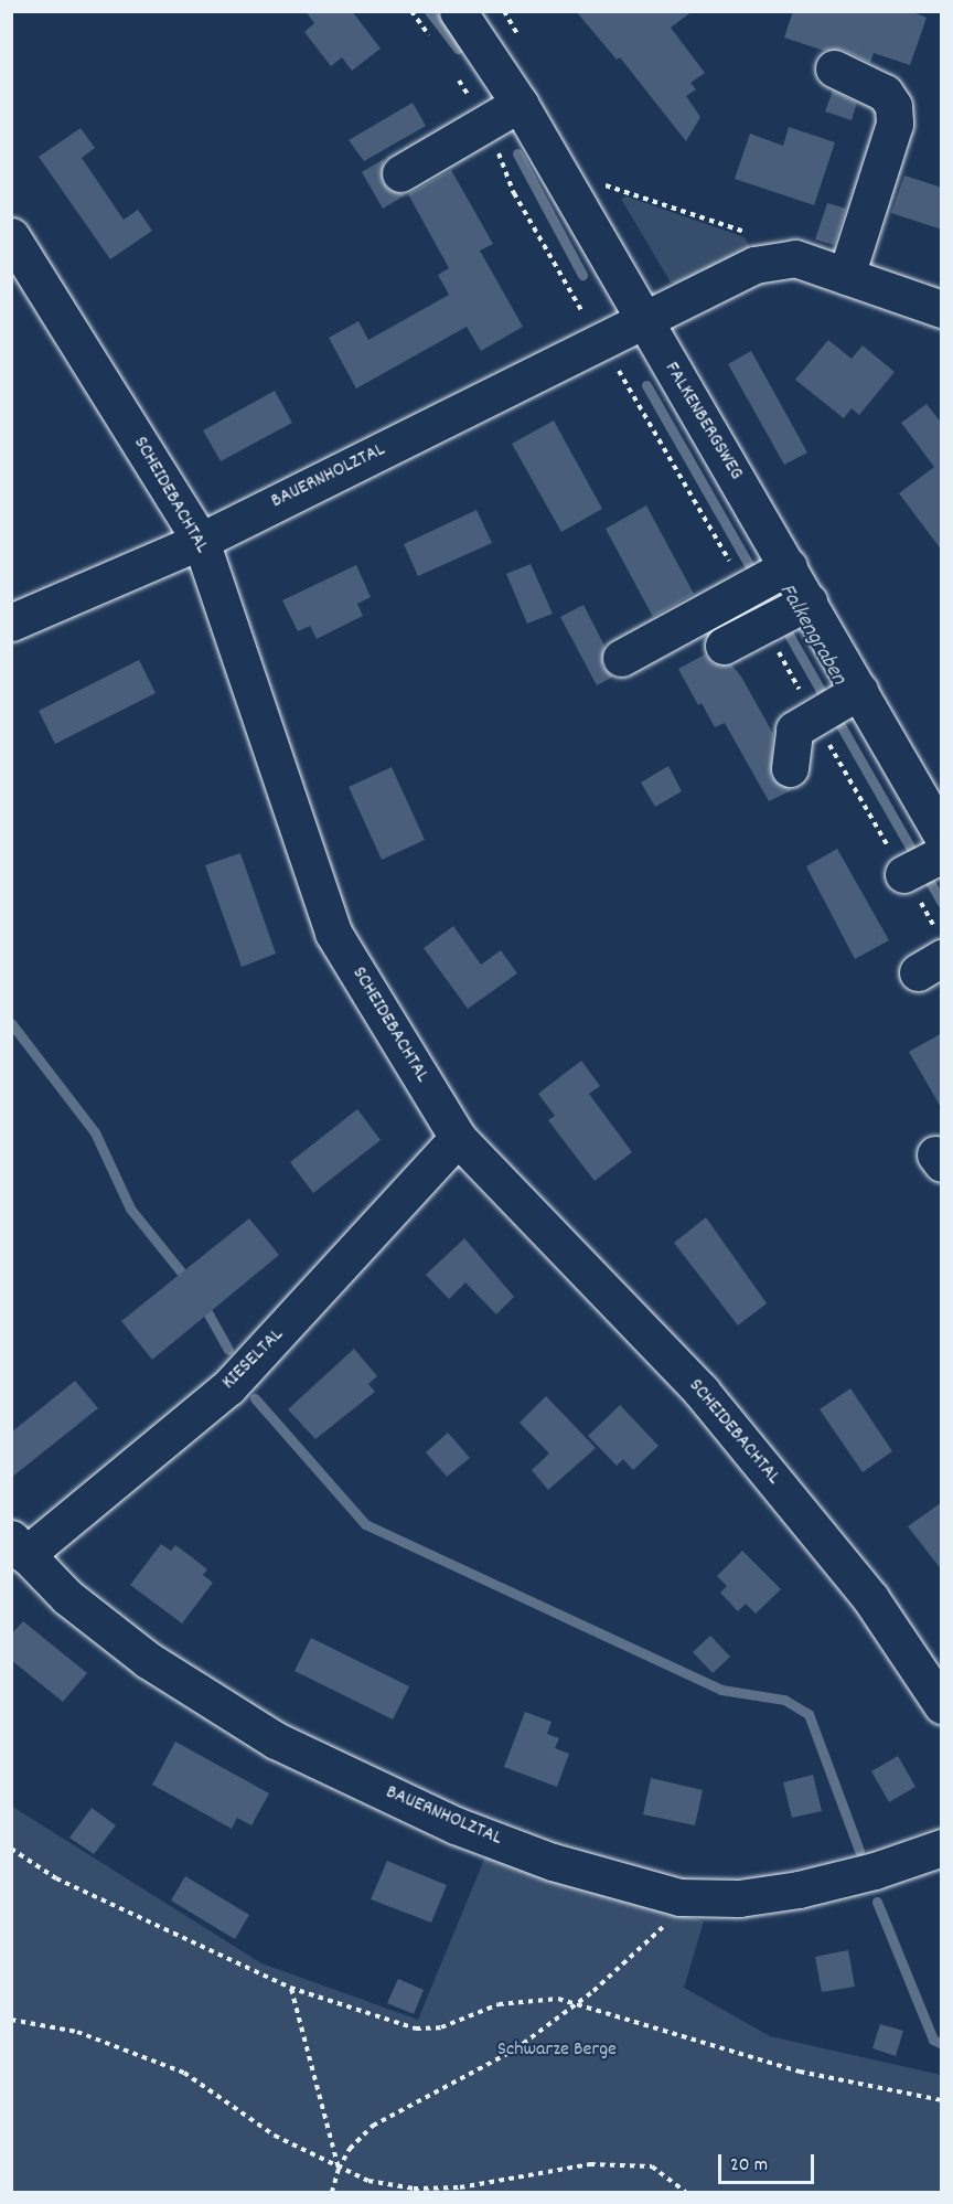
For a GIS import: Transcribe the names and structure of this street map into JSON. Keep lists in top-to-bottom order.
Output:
{
  "streets": {
    "street": [
      "FALKENBERGSWEG",
      "BAUERNHOLZTAL",
      "SCHEIDEBACHTAL",
      "KIESELTAL"
    ]
  },
  "crossings": [
    ["FALKENBERGSWEG", "BAUERNHOLZTAL"],
    ["BAUERNHOLZTAL", "SCHEIDEBACHTAL"],
    ["BAUERNHOLZTAL", "KIESELTAL"],
    ["SCHEIDEBACHTAL", "KIESELTAL"]
  ],
  "water": ["Falkengraben"],
  "parks": ["Schwarze Berge"],
  "scale_bar": "20 m"
}
